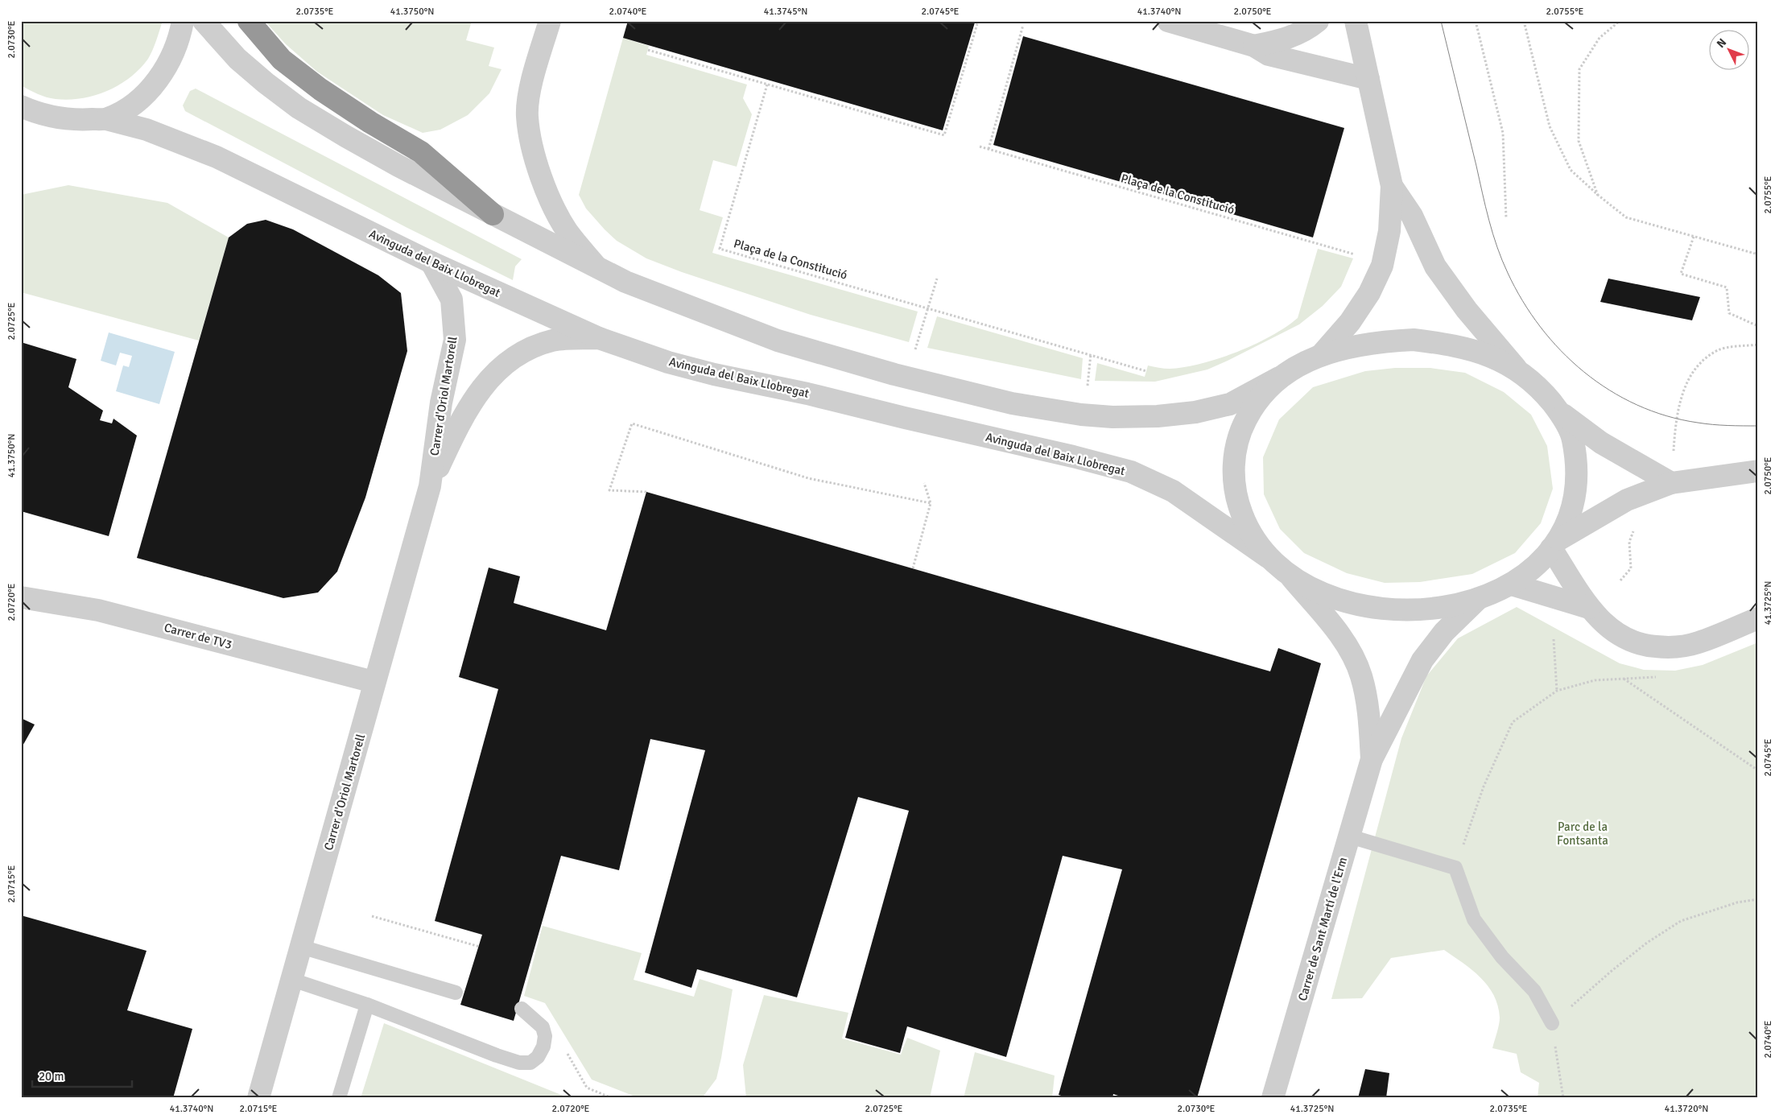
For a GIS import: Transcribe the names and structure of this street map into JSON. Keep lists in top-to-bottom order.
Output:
{
  "streets": {
    "street": [
      "Avinguda del Baix Llobregat",
      "Carrer d'Oriol Martorell",
      "Carrer de TV3",
      "Carrer de Sant Martí de l'Erm"
    ],
    "path": ["Plaça de la Constitució"]
  },
  "crossings": [
    ["Avinguda del Baix Llobregat", "Carrer d'Oriol Martorell"],
    ["Carrer d'Oriol Martorell", "Carrer de TV3"]
  ],
  "parks": ["Parc de la Fontsanta"],
  "scale_bar": "20 m",
  "north": "top left",
  "coordinates": [
    "2.0735°E",
    "41.3750°N",
    "2.0740°E",
    "41.3745°N",
    "2.0745°E",
    "41.3740°N",
    "2.0750°E",
    "2.0755°E",
    "2.0730°E",
    "2.0725°E",
    "2.0720°E",
    "41.3725°N",
    "2.0715°E",
    "41.3720°N"
  ]
}
